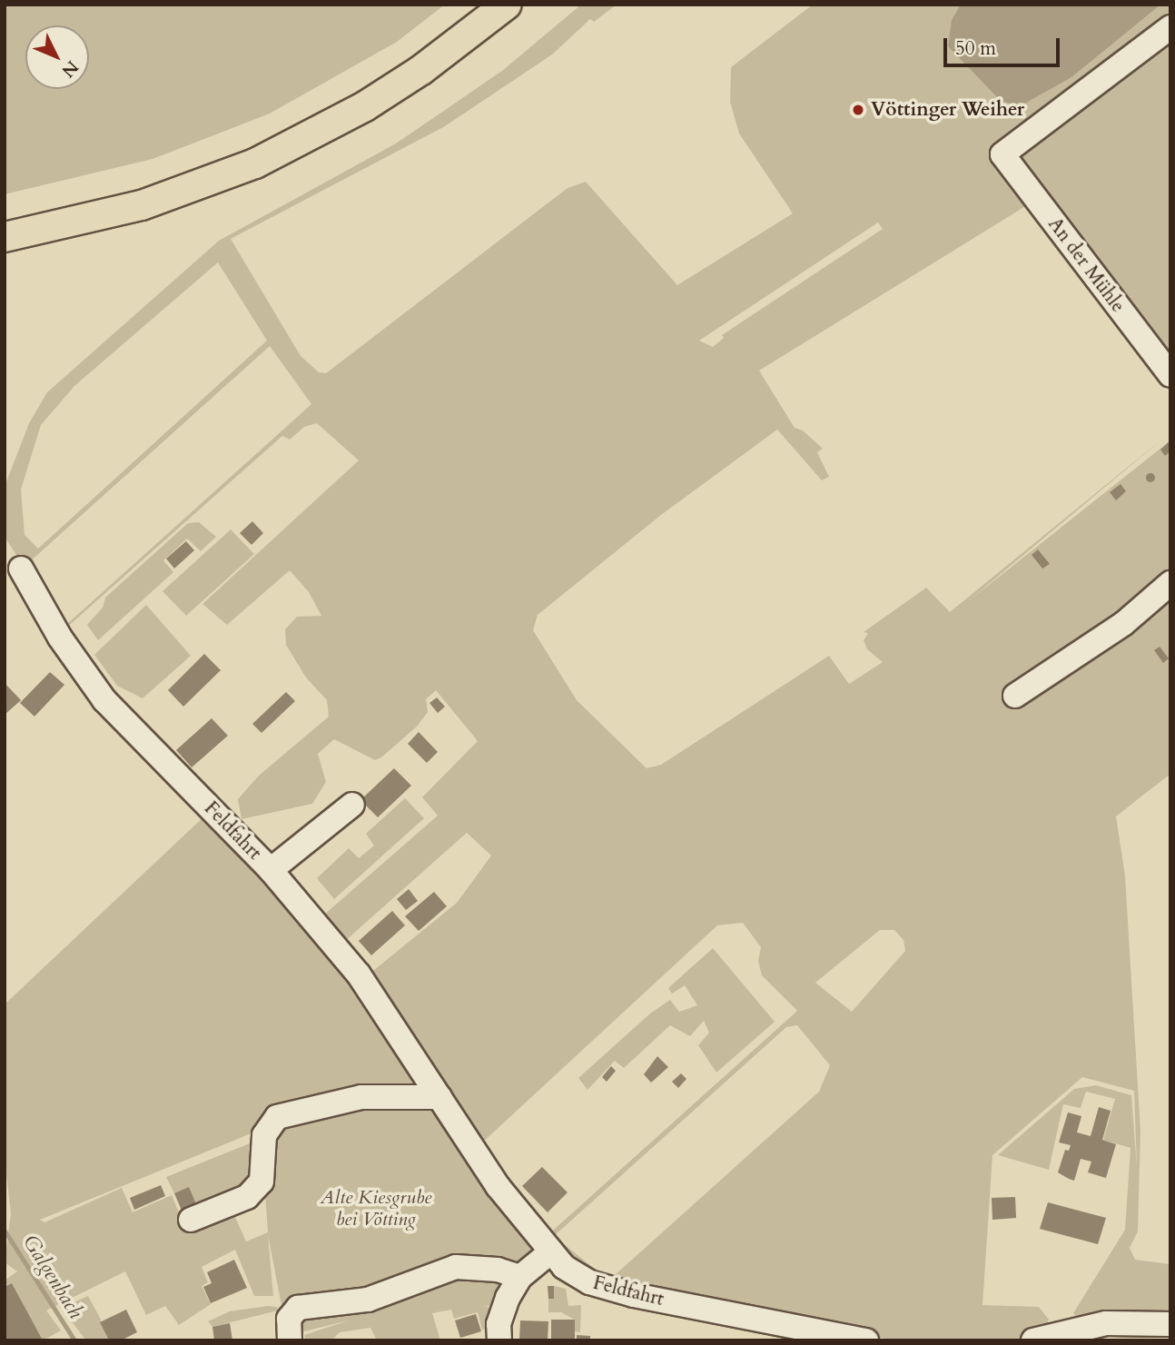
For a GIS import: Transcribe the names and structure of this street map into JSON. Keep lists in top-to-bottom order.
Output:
{
  "streets": {
    "street": ["An der Mühle", "Feldfahrt"]
  },
  "water": ["Galgenbach"],
  "parks": ["Alte Kiesgrube bei Vötting"],
  "places": ["Vöttinger Weiher"],
  "scale_bar": "50 m",
  "north": "bottom right"
}
